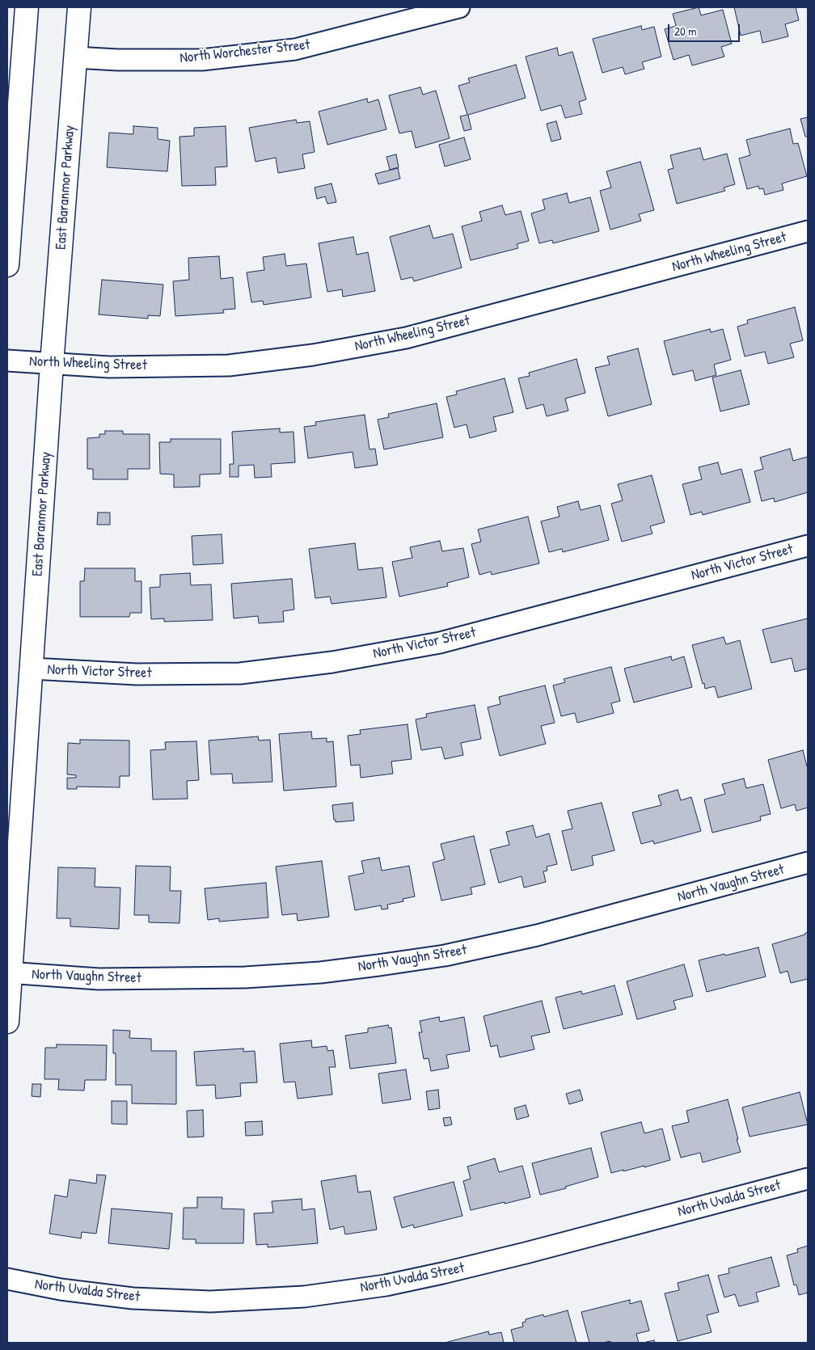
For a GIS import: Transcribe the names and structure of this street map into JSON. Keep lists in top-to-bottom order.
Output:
{
  "streets": {
    "street": [
      "North Worchester Street",
      "East Baranmor Parkway",
      "North Wheeling Street",
      "North Victor Street",
      "North Vaughn Street",
      "North Uvalda Street"
    ]
  },
  "crossings": [
    ["North Worchester Street", "East Baranmor Parkway"],
    ["East Baranmor Parkway", "North Wheeling Street"],
    ["East Baranmor Parkway", "North Victor Street"],
    ["East Baranmor Parkway", "North Vaughn Street"]
  ],
  "scale_bar": "20 m"
}
